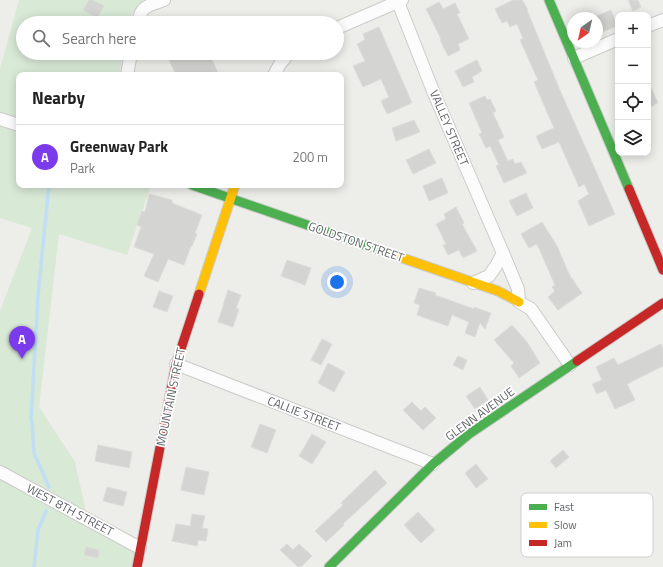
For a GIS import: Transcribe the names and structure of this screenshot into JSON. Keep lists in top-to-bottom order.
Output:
{
  "streets": {
    "street": [
      "VALLEY STREET",
      "GOLDSTON STREET",
      "MOUNTAIN STREET",
      "CALLIE STREET",
      "GLENN AVENUE",
      "WEST 8TH STREET"
    ]
  },
  "crossings": [
    ["VALLEY STREET", "GOLDSTON STREET"],
    ["GOLDSTON STREET", "MOUNTAIN STREET"],
    ["MOUNTAIN STREET", "CALLIE STREET"],
    ["MOUNTAIN STREET", "WEST 8TH STREET"],
    ["CALLIE STREET", "GLENN AVENUE"]
  ],
  "legend": ["Fast", "Slow", "Jam"],
  "north": "bottom left",
  "page": {
    "map_buttons": ["+", "−"],
    "search": "Search here",
    "heading": "Nearby",
    "list": [
      {
        "mark": "A",
        "name": "Greenway Park",
        "note": "Park",
        "value": "200 m"
      }
    ],
    "pins": "A"
  }
}
